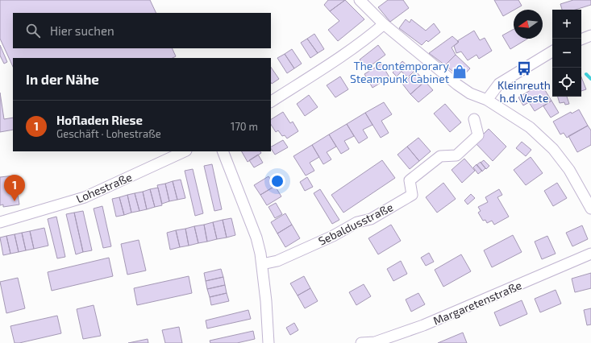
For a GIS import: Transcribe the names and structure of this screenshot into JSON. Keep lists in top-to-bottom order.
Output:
{
  "streets": {
    "street": ["Lohestraße", "Sebaldusstraße", "Margaretenstraße"]
  },
  "places": {
    "bus stop": ["Kleinreuth h.d. Veste"],
    "shop": ["The Contemporary Steampunk Cabinet"]
  },
  "north": "left",
  "page": {
    "map_buttons": ["+", "−"],
    "search": "Hier suchen",
    "heading": "In der Nähe",
    "list": [
      {
        "mark": "1",
        "name": "Hofladen Riese",
        "note": "Geschäft · Lohestraße",
        "value": "170 m"
      }
    ],
    "pins": "1"
  }
}
